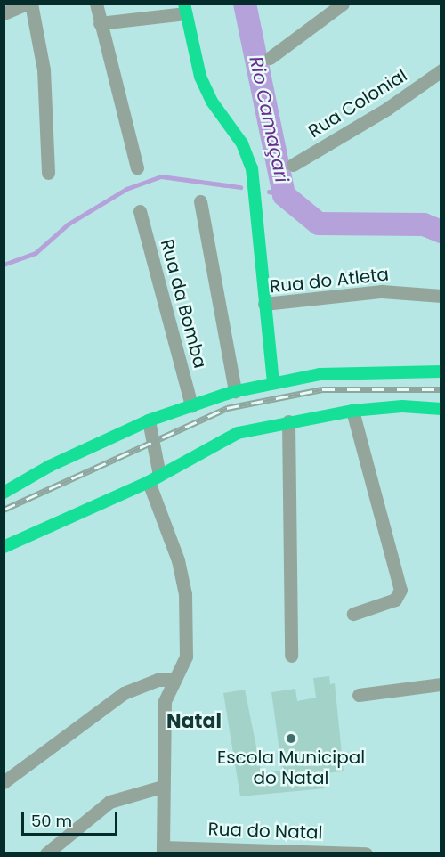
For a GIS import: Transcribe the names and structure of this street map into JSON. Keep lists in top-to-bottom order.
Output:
{
  "streets": {
    "street": [
      "Rua Colonial",
      "Rua do Atleta",
      "Rua da Bomba",
      "Rua do Natal"
    ]
  },
  "districts": ["Natal"],
  "water": ["Rio Camaçari"],
  "places": ["Escola Municipal do Natal"],
  "scale_bar": "50 m"
}
